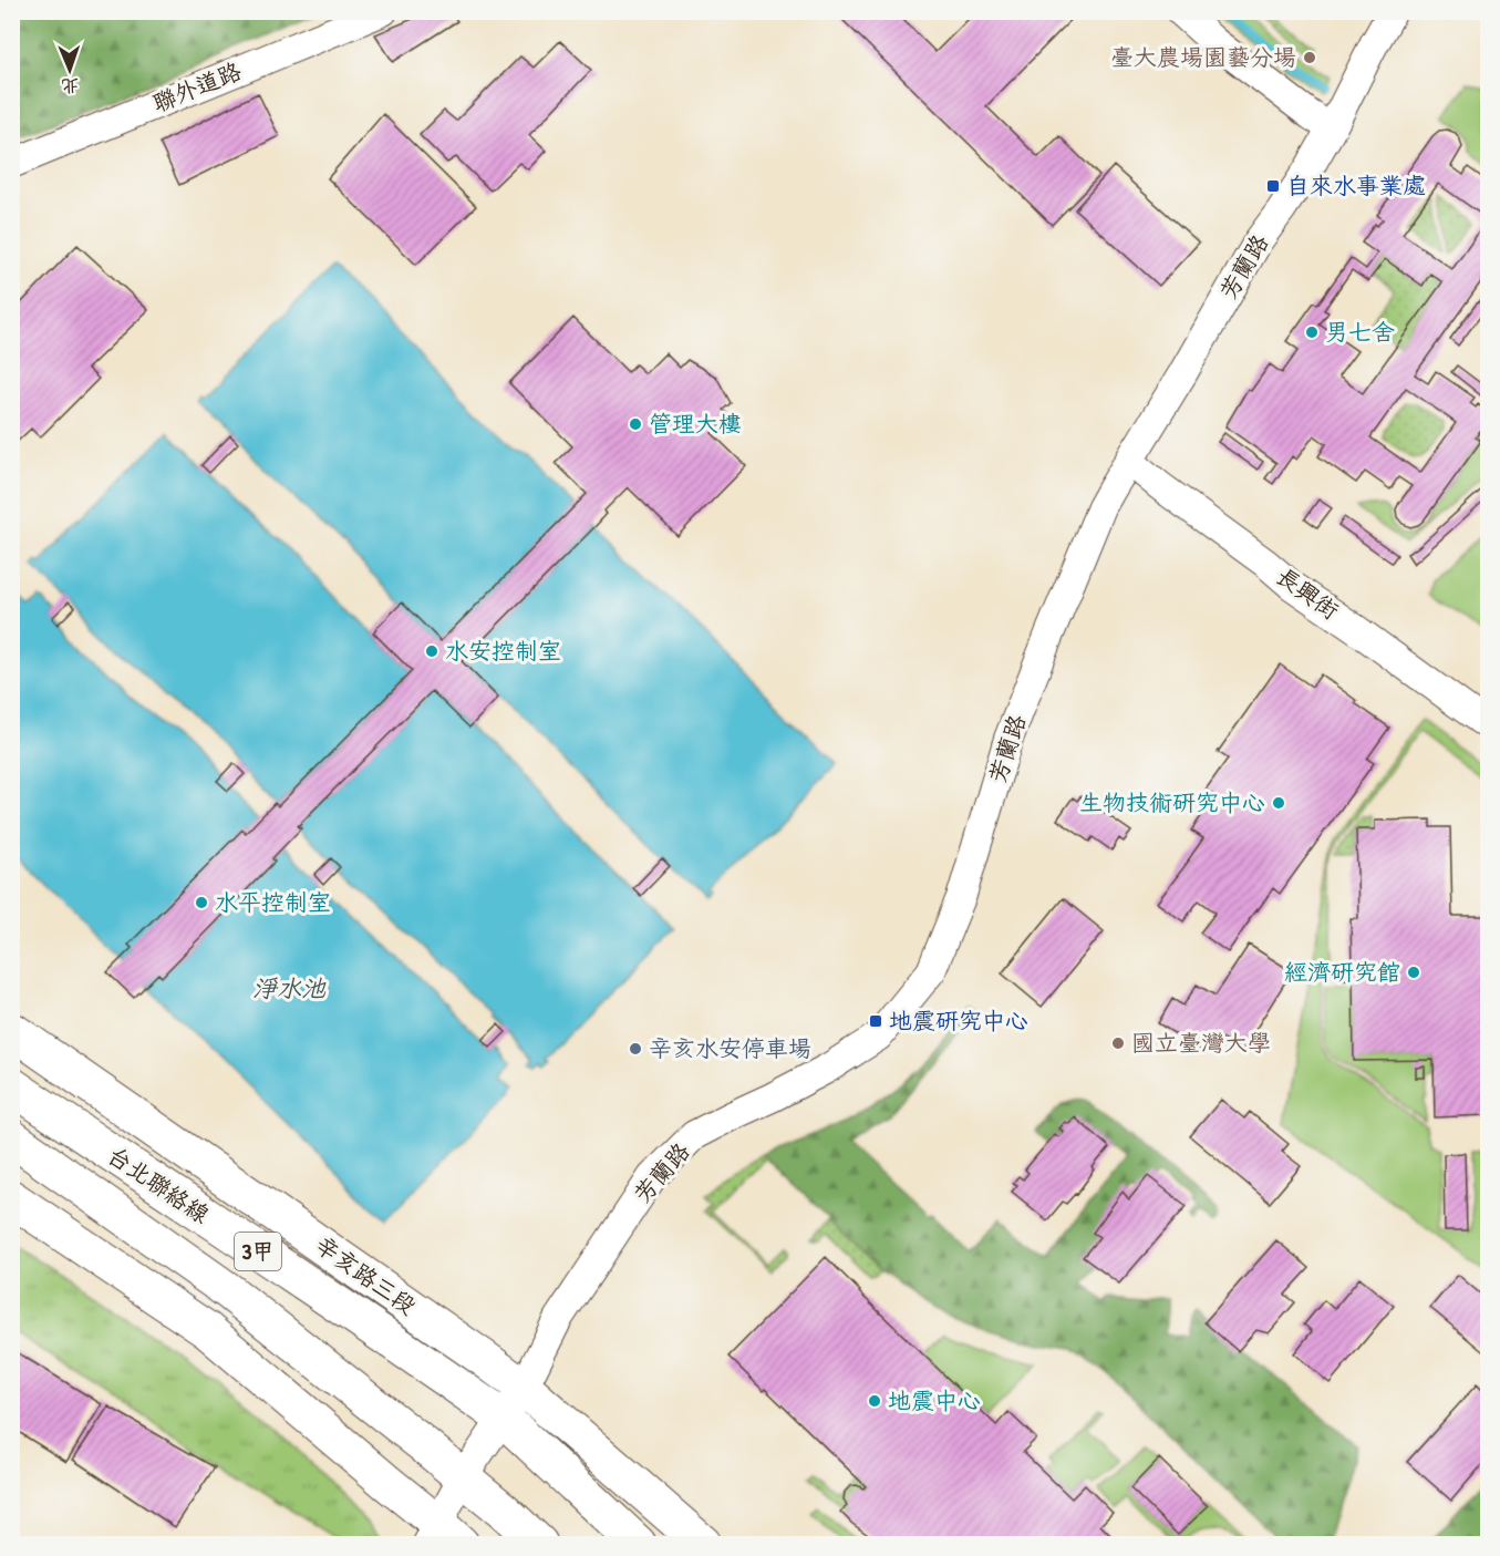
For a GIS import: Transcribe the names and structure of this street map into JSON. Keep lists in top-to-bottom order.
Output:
{
  "streets": {
    "main road": ["台北聯絡線", "3甲", "辛亥路三段"],
    "street": ["聯外道路", "芳蘭路", "長興街"]
  },
  "crossings": [
    ["芳蘭路", "長興街"],
    ["芳蘭路", "台北聯絡線"],
    ["芳蘭路", "辛亥路三段"]
  ],
  "water": ["淨水池"],
  "places": {
    "other": [
      "臺大農場園藝分場",
      "男七舍",
      "管理大樓",
      "水安控制室",
      "生物技術研究中心",
      "水平控制室",
      "經濟研究館",
      "國立臺灣大學",
      "辛亥水安停車場",
      "地震中心"
    ],
    "transit": ["自來水事業處", "地震研究中心"]
  },
  "north": "bottom"
}
